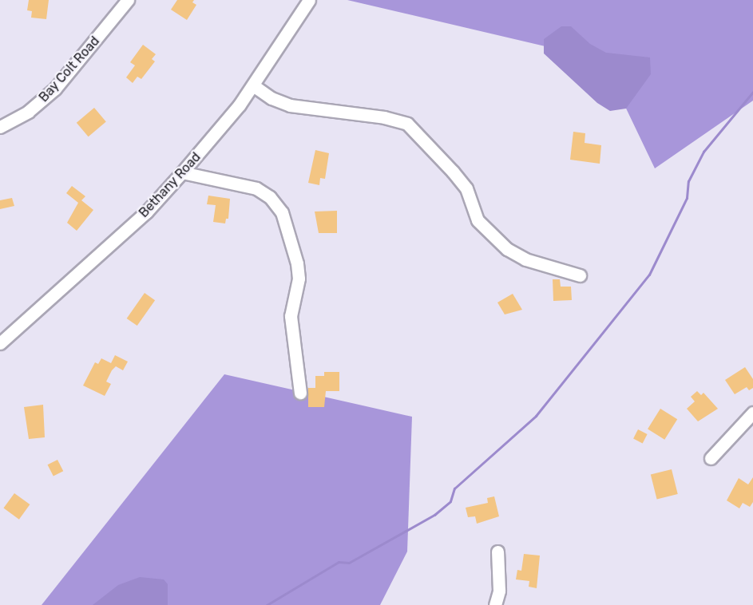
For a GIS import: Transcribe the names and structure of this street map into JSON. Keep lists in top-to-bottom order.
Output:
{
  "streets": {
    "street": ["Bay Colt Road", "Bethany Road"]
  }
}
